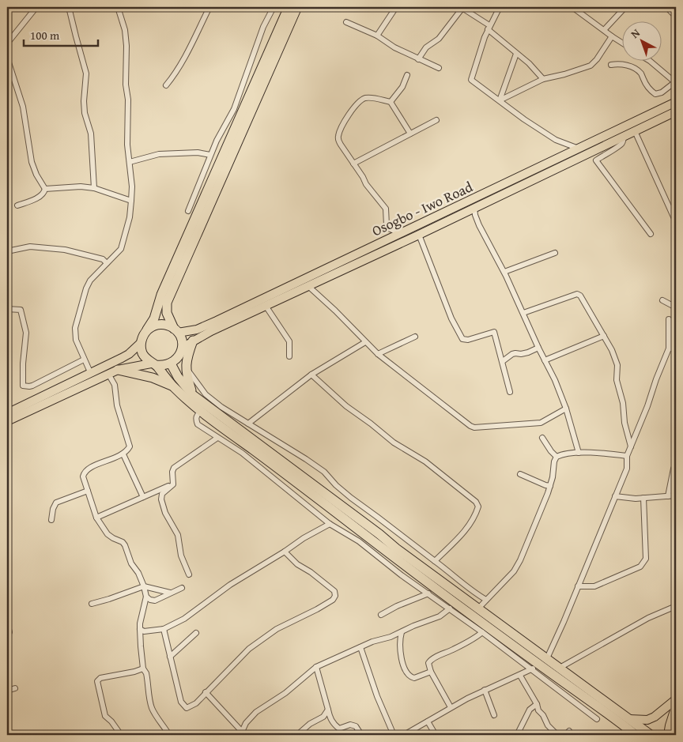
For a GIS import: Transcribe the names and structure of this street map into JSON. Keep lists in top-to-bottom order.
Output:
{
  "streets": {
    "main road": ["Osogbo - Iwo Road"]
  },
  "scale_bar": "100 m",
  "north": "top left"
}
